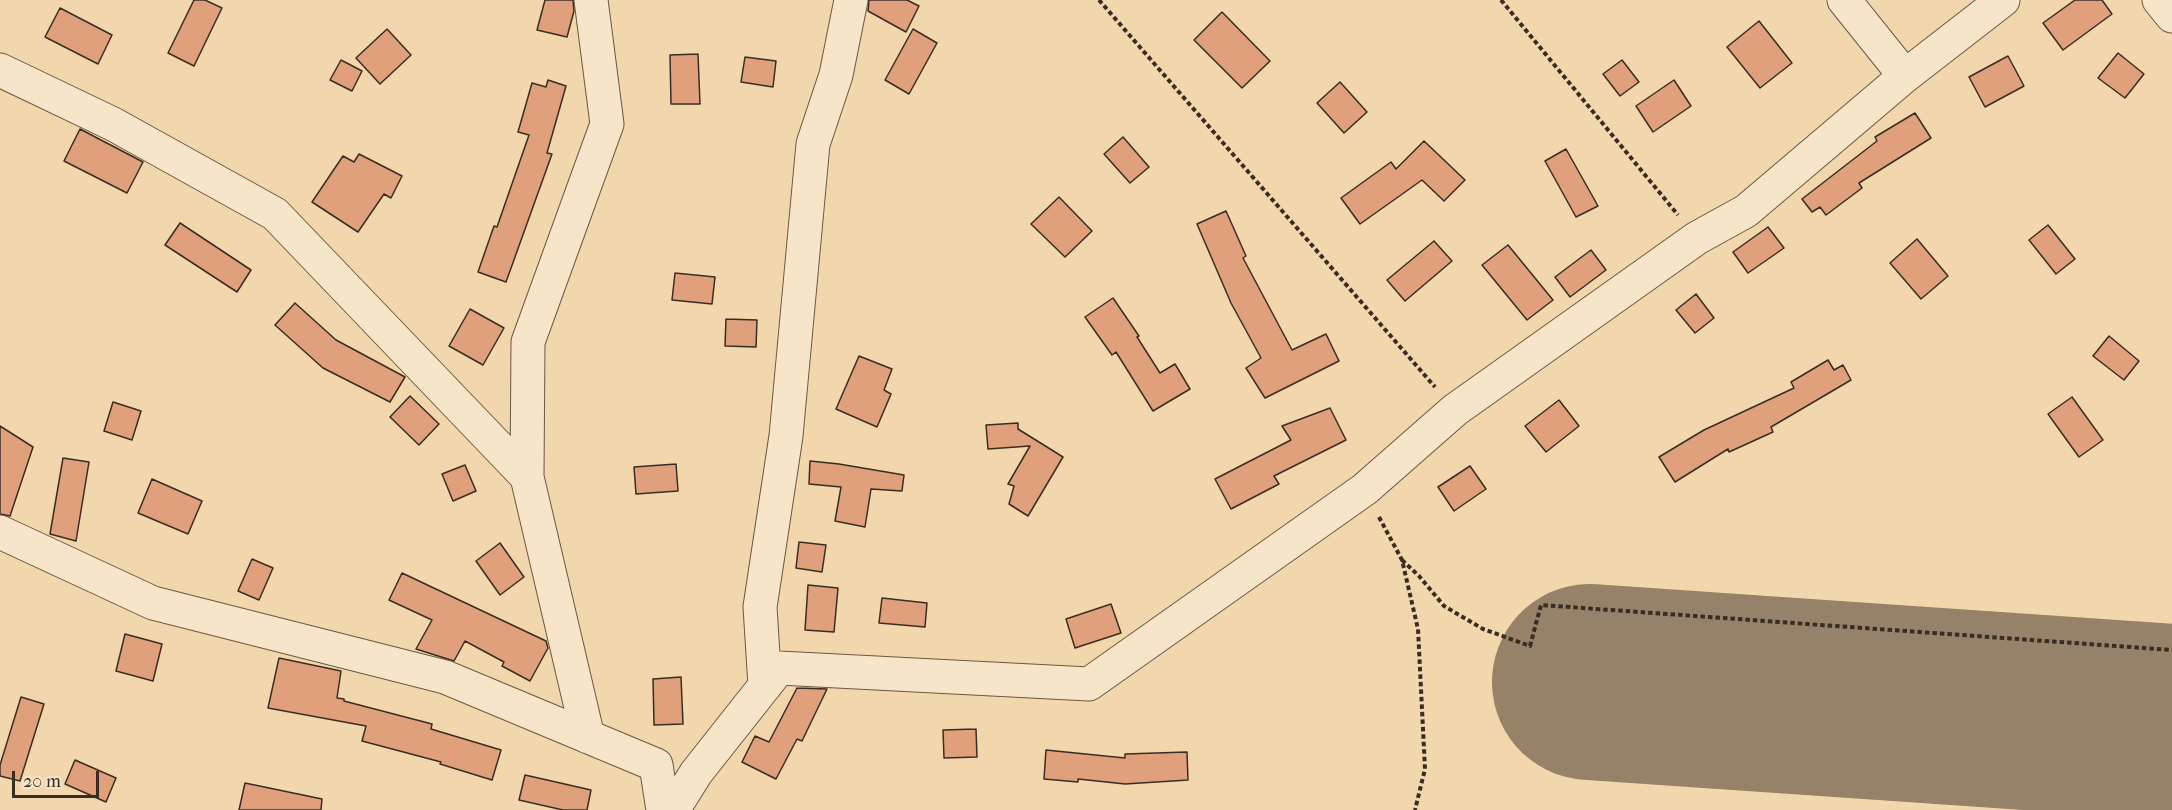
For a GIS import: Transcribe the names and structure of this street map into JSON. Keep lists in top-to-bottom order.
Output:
{
  "scale_bar": "20 m"
}
